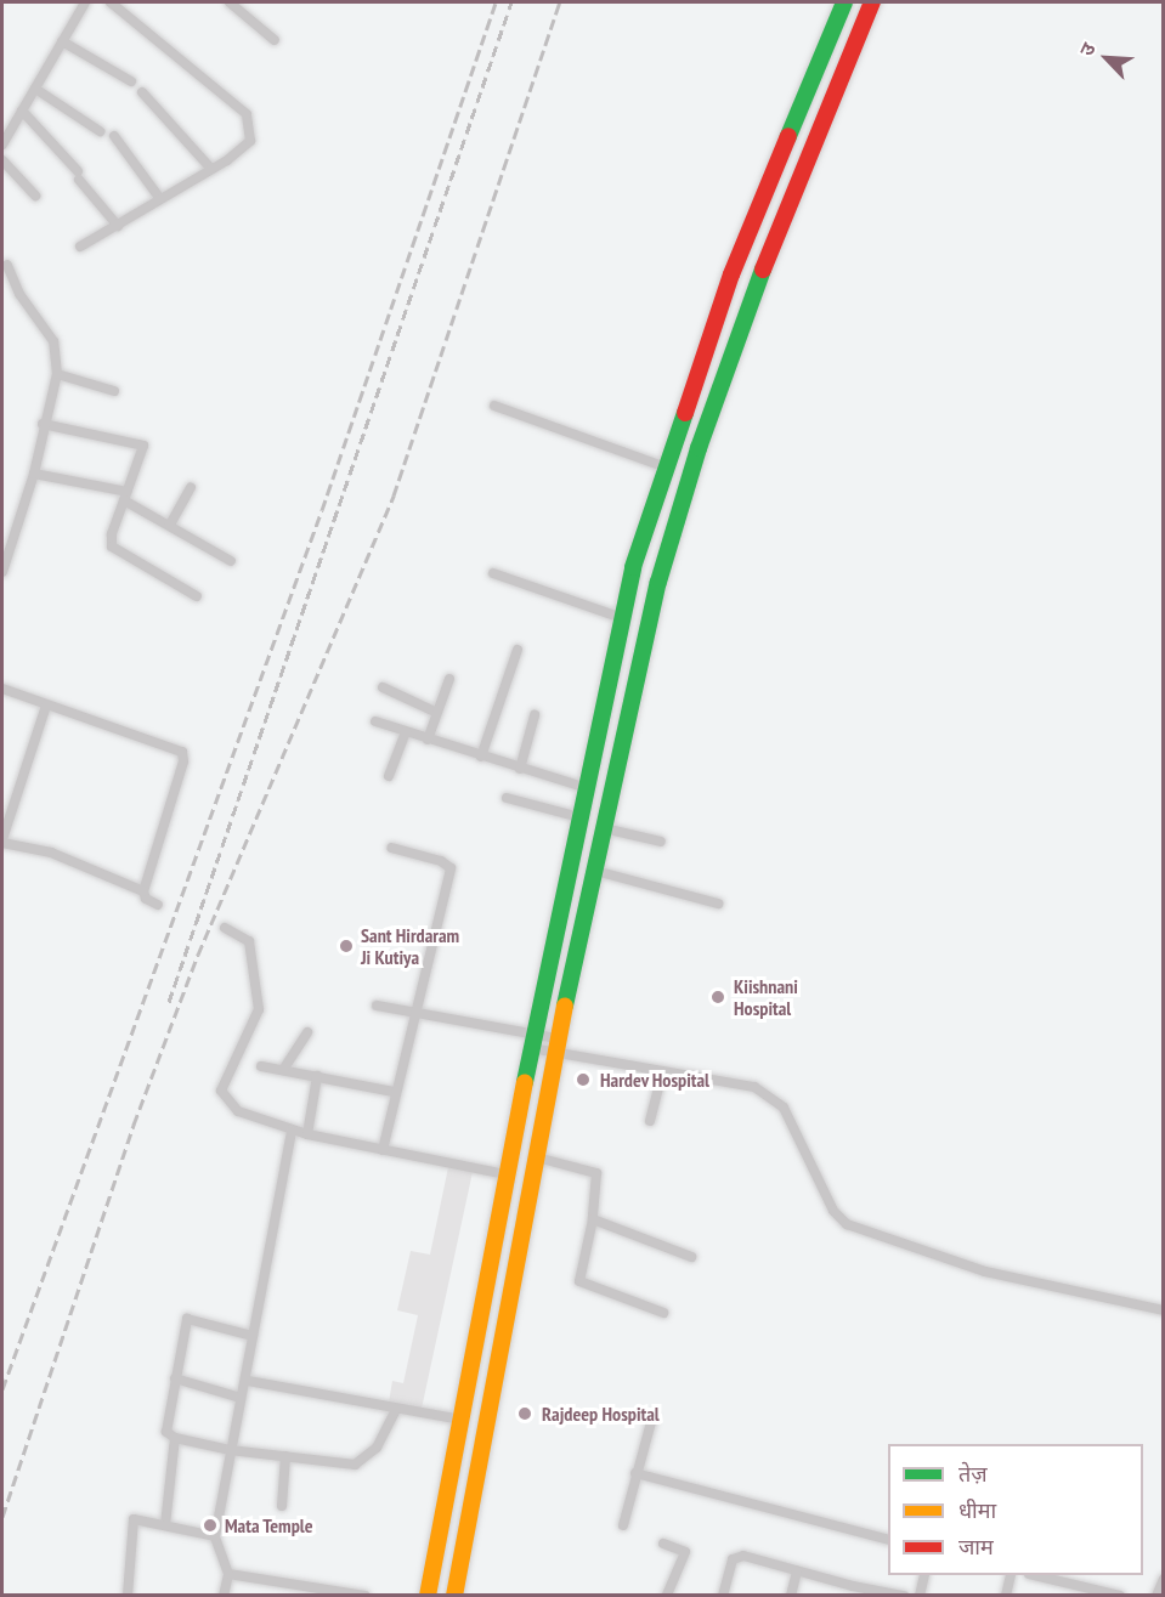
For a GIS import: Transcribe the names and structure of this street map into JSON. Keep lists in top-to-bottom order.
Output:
{
  "places": [
    "Sant Hirdaram Ji Kutiya",
    "Kiishnani Hospital",
    "Hardev Hospital",
    "Rajdeep Hospital",
    "Mata Temple"
  ],
  "legend": ["तेज़", "धीमा", "जाम"],
  "north": "top left"
}
